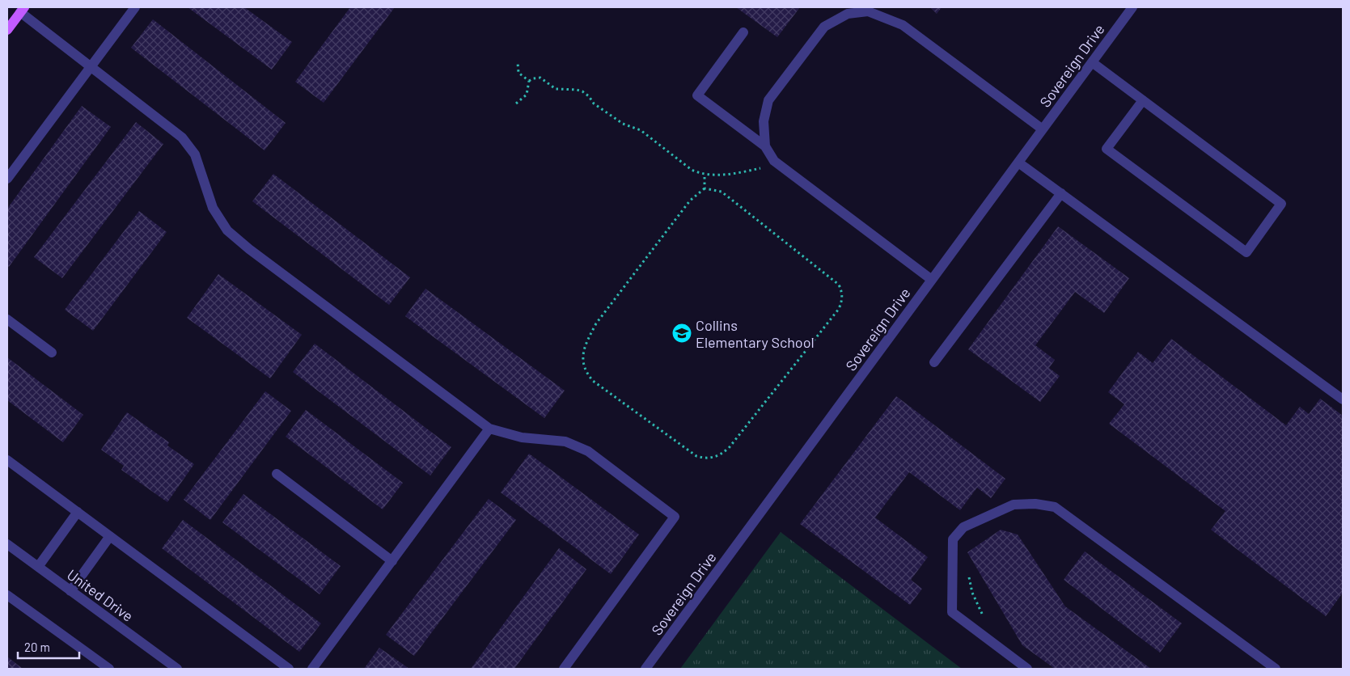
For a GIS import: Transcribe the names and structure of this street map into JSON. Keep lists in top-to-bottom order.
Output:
{
  "streets": {
    "street": ["Sovereign Drive", "United Drive"]
  },
  "places": {
    "school or university": ["Collins Elementary School"]
  },
  "scale_bar": "20 m"
}
